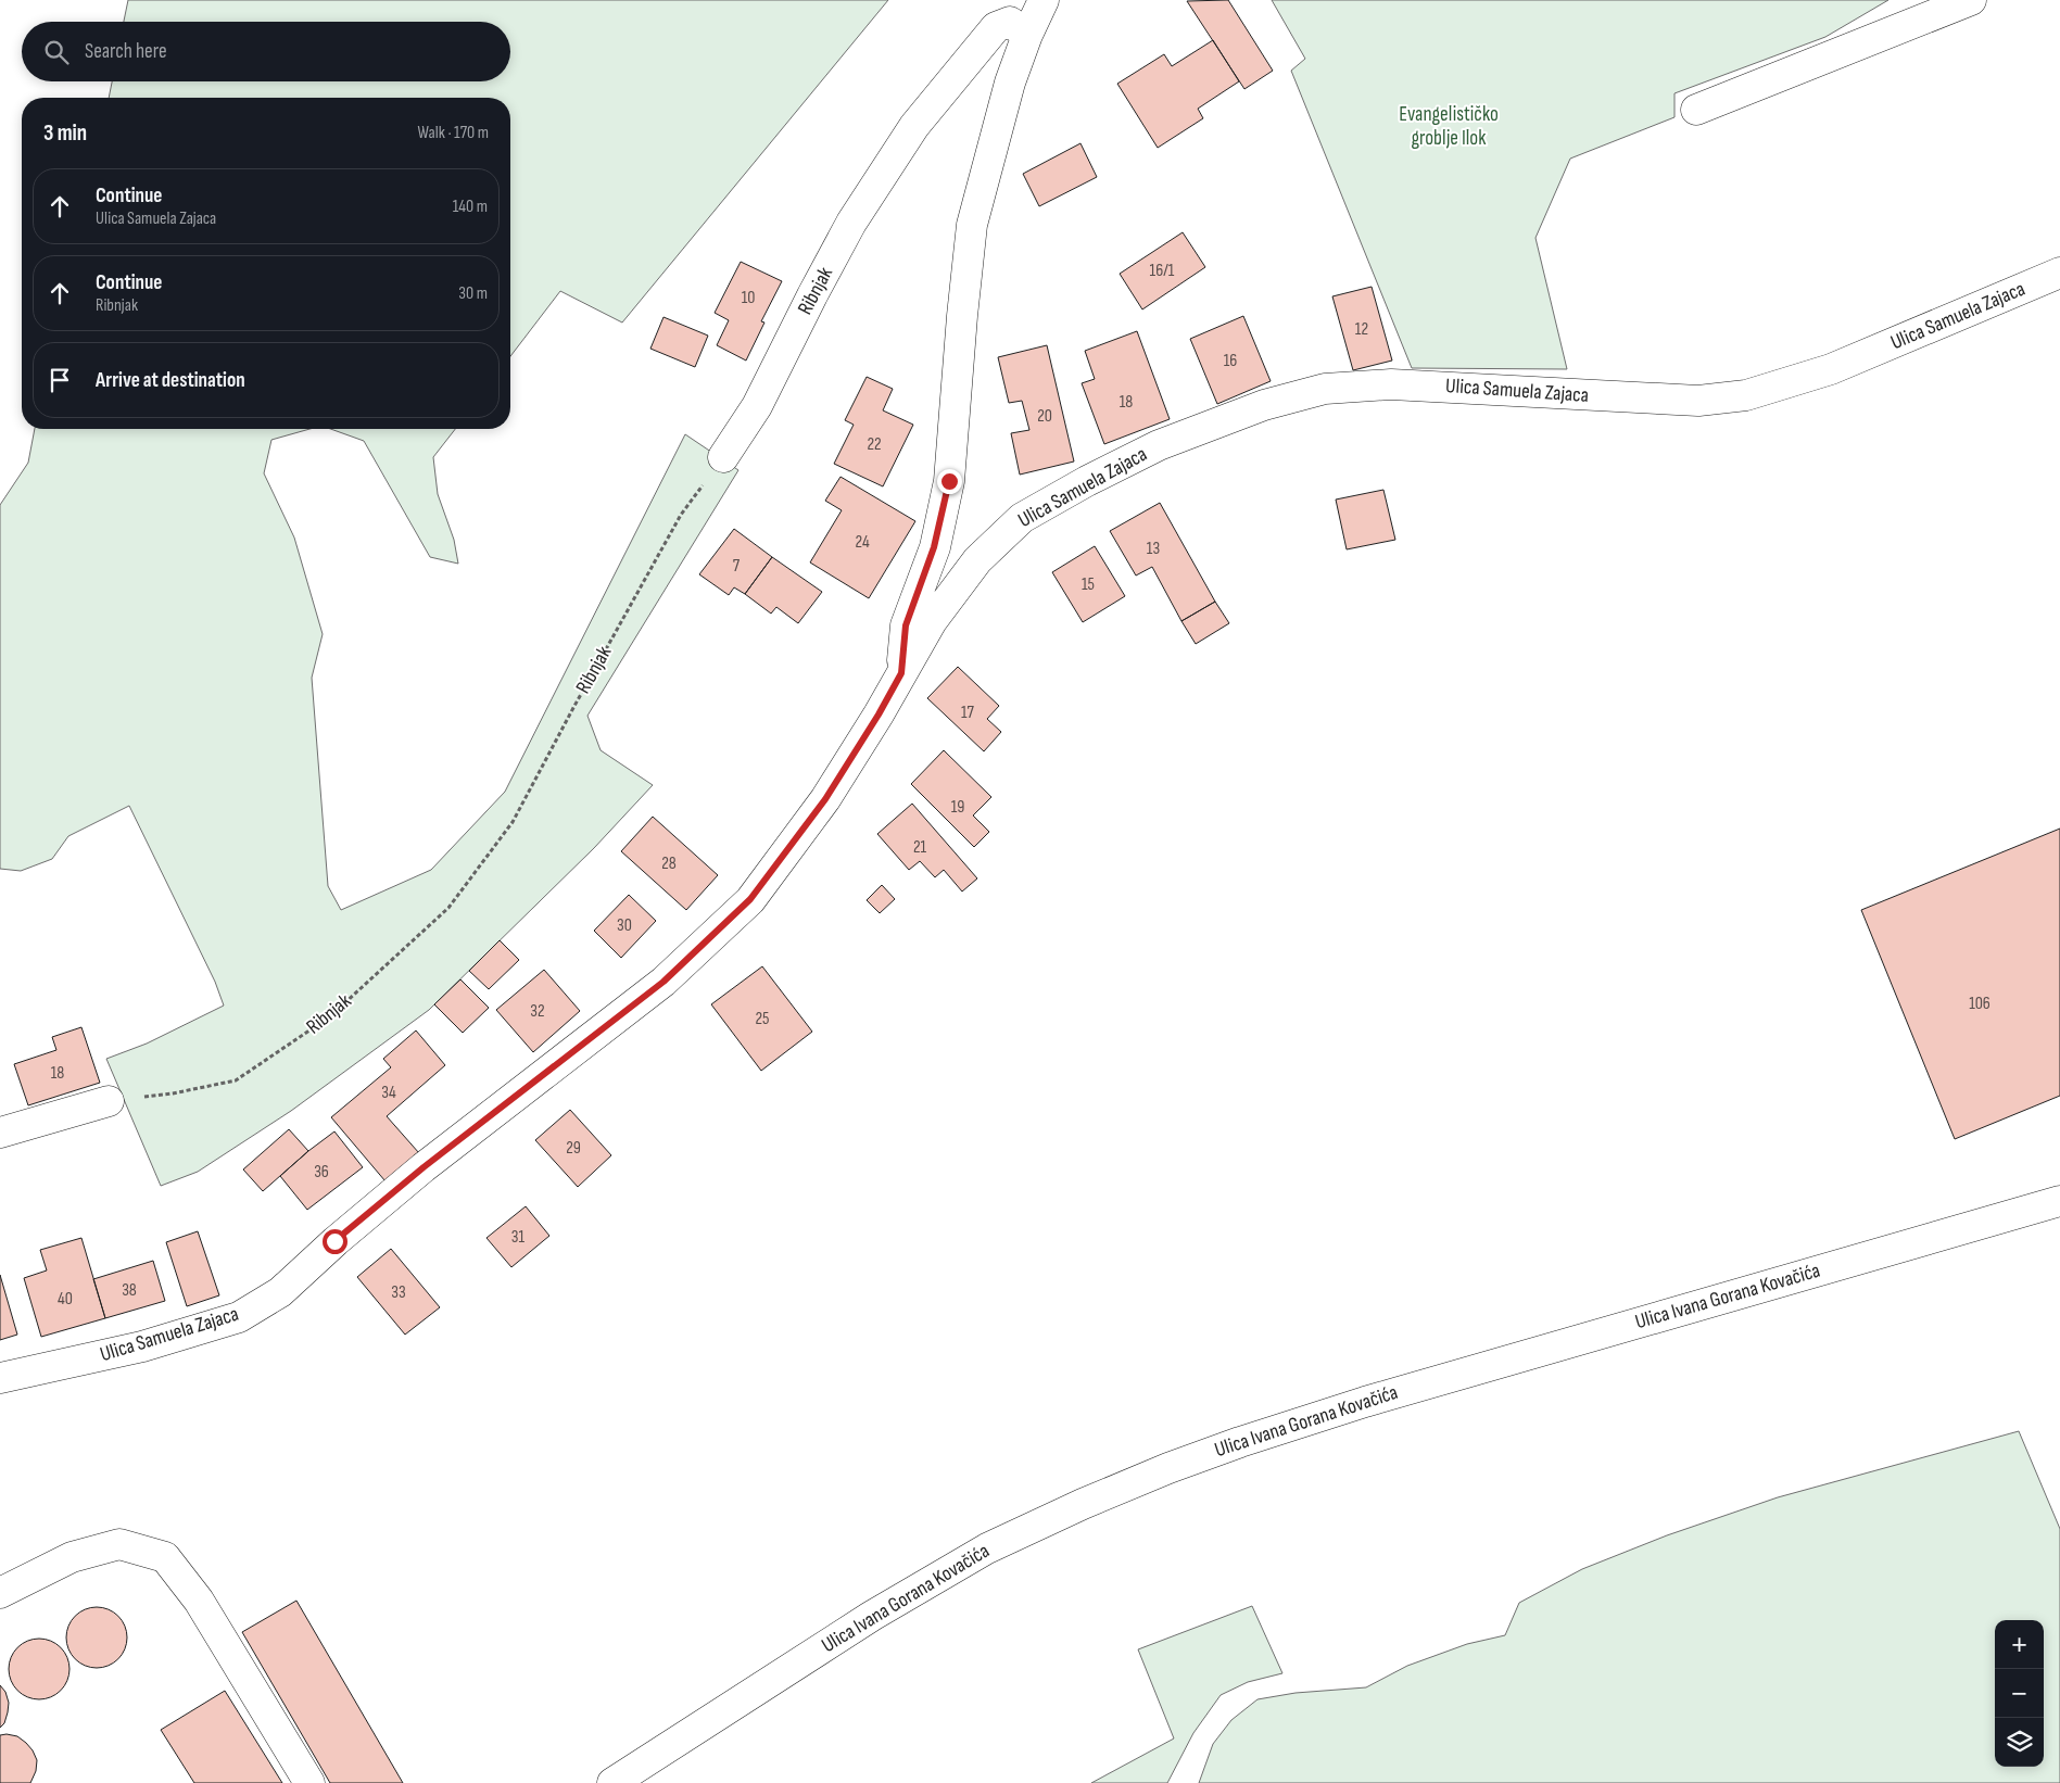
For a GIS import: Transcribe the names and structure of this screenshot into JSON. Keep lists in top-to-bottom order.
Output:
{
  "streets": {
    "street": ["Ribnjak", "Ulica Samuela Zajaca", "Ulica Ivana Gorana Kovačića"]
  },
  "parks": ["Evangelističko groblje Ilok"],
  "house_numbers": [
    "16/1",
    "10",
    "12",
    "16",
    "18",
    "20",
    "22",
    "24",
    "13",
    "7",
    "15",
    "17",
    "19",
    "21",
    "28",
    "30",
    "106",
    "32",
    "25",
    "18",
    "34",
    "29",
    "36",
    "31",
    "38",
    "33",
    "40"
  ],
  "page": {
    "search": "Search here",
    "heading": ["3 min", "Walk · 170 m"],
    "list": [
      ["Continue", "Ulica Samuela Zajaca", "140 m"],
      ["Continue", "Ribnjak", "30 m"],
      "Arrive at destination"
    ],
    "map_buttons": ["+", "−"]
  }
}
